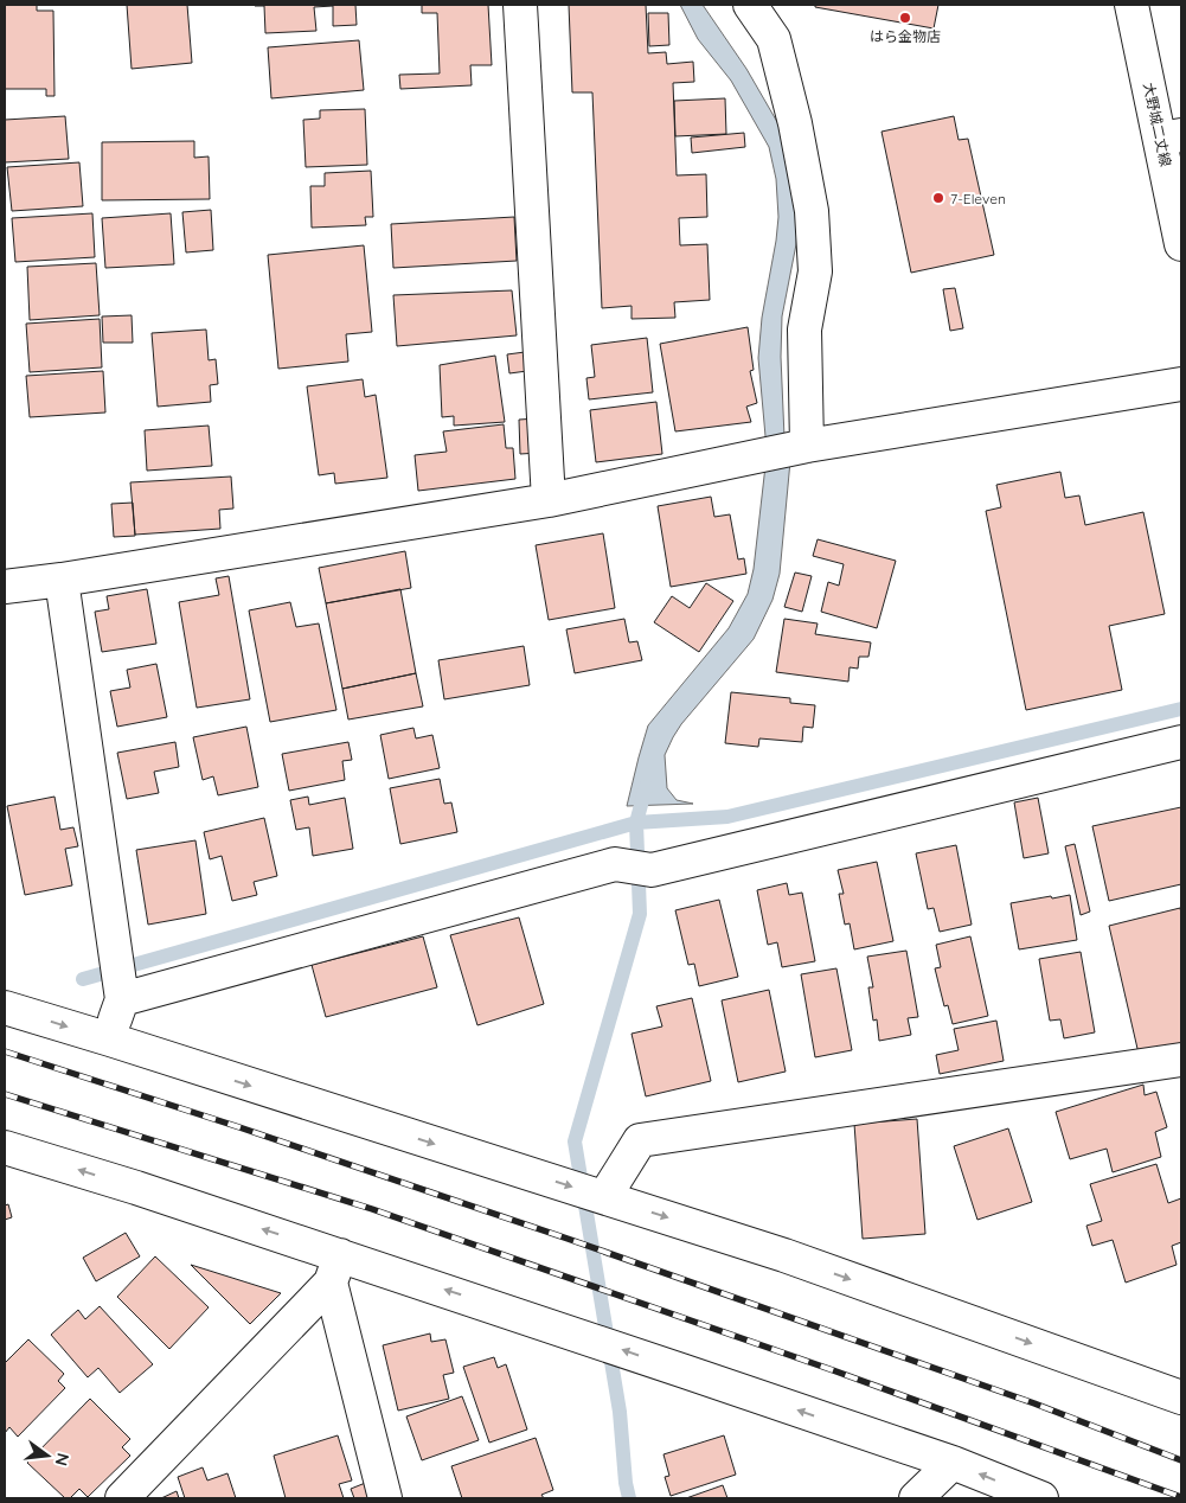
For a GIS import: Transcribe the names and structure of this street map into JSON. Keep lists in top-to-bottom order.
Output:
{
  "streets": {
    "street": ["大野城二丈線"]
  },
  "places": ["はら金物店", "7-Eleven"],
  "north": "right"
}
